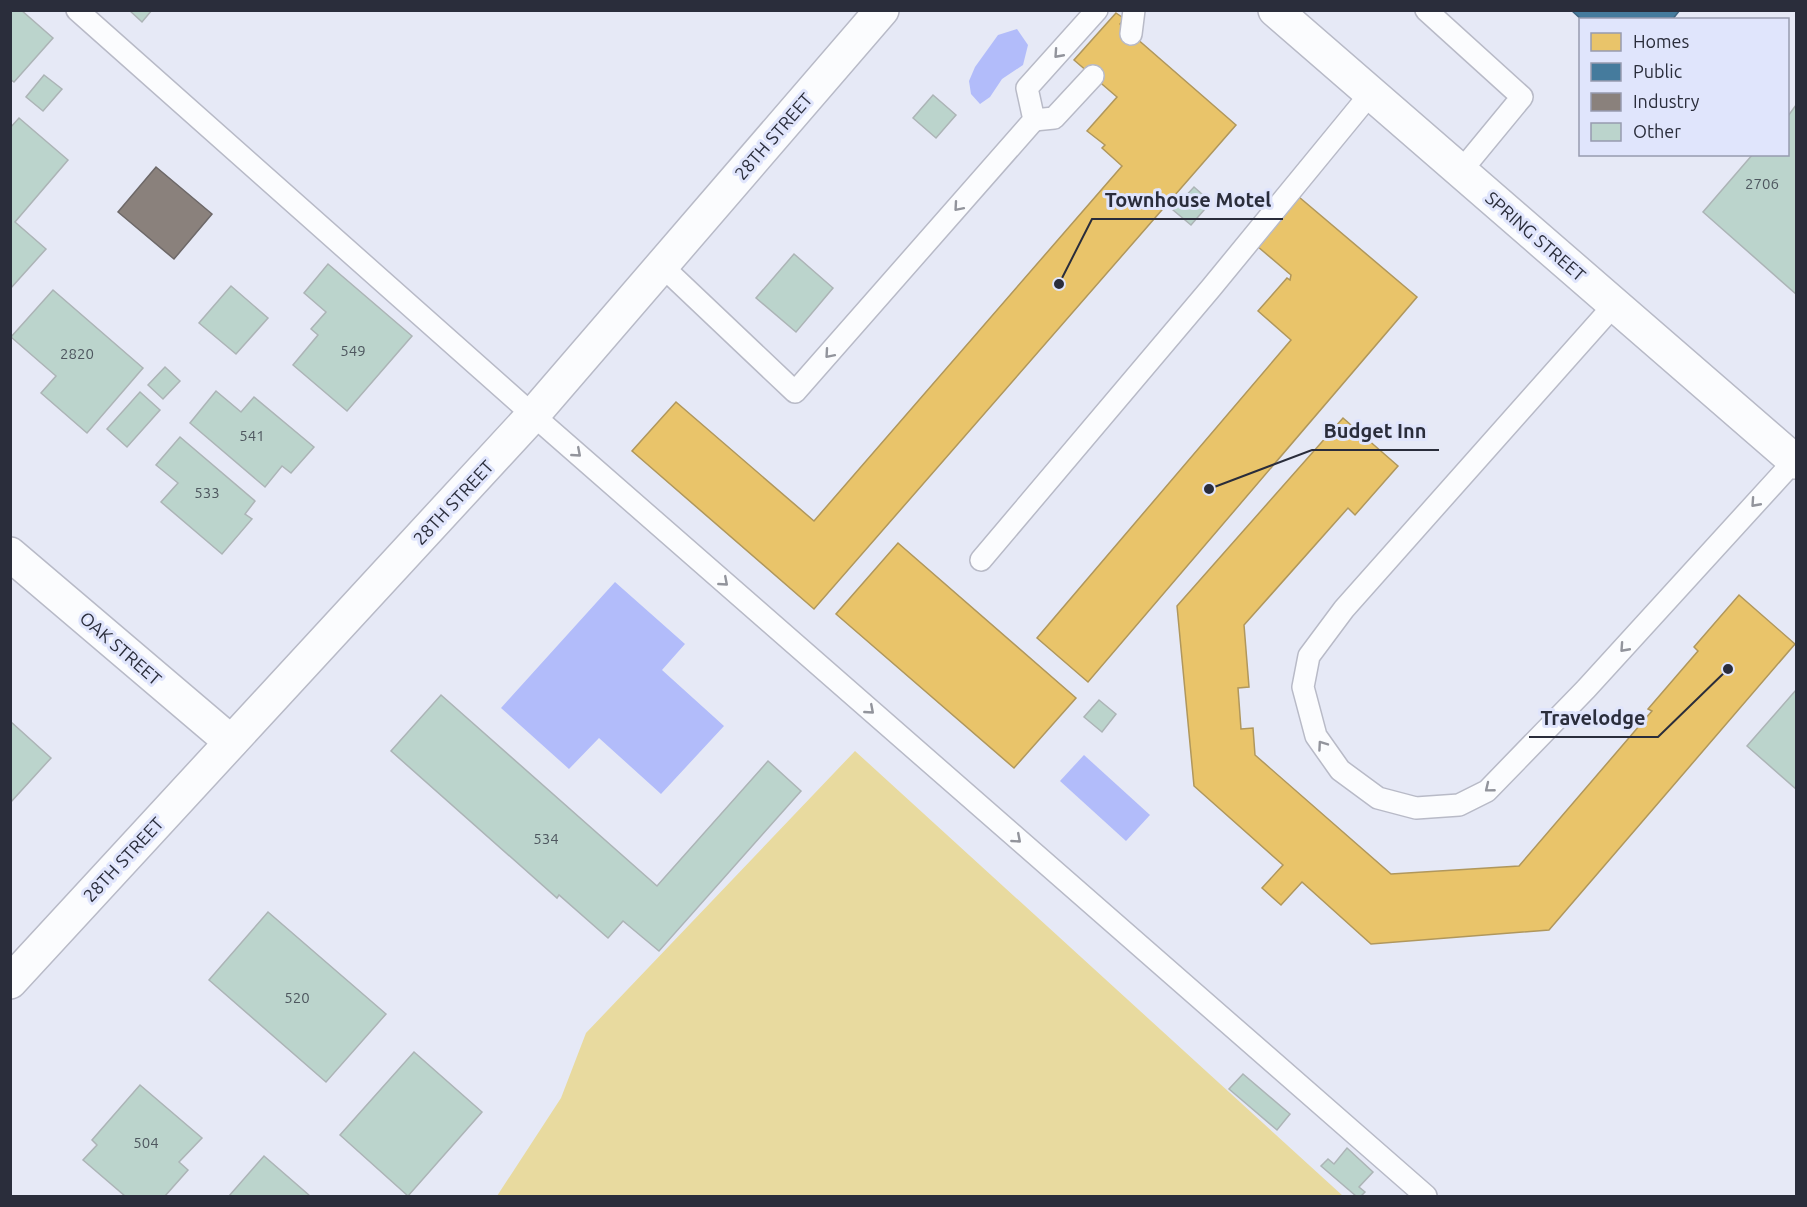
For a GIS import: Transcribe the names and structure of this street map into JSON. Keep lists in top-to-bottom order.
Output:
{
  "streets": {
    "street": ["28TH STREET", "SPRING STREET", "OAK STREET"]
  },
  "crossings": [
    ["28TH STREET", "OAK STREET"]
  ],
  "places": ["Townhouse Motel", "Budget Inn", "Travelodge"],
  "house_numbers": [
    "2706",
    "549",
    "2820",
    "541",
    "533",
    "534",
    "520",
    "504"
  ],
  "legend": [
    "Homes",
    "Public",
    "Industry",
    "Other"
  ]
}
